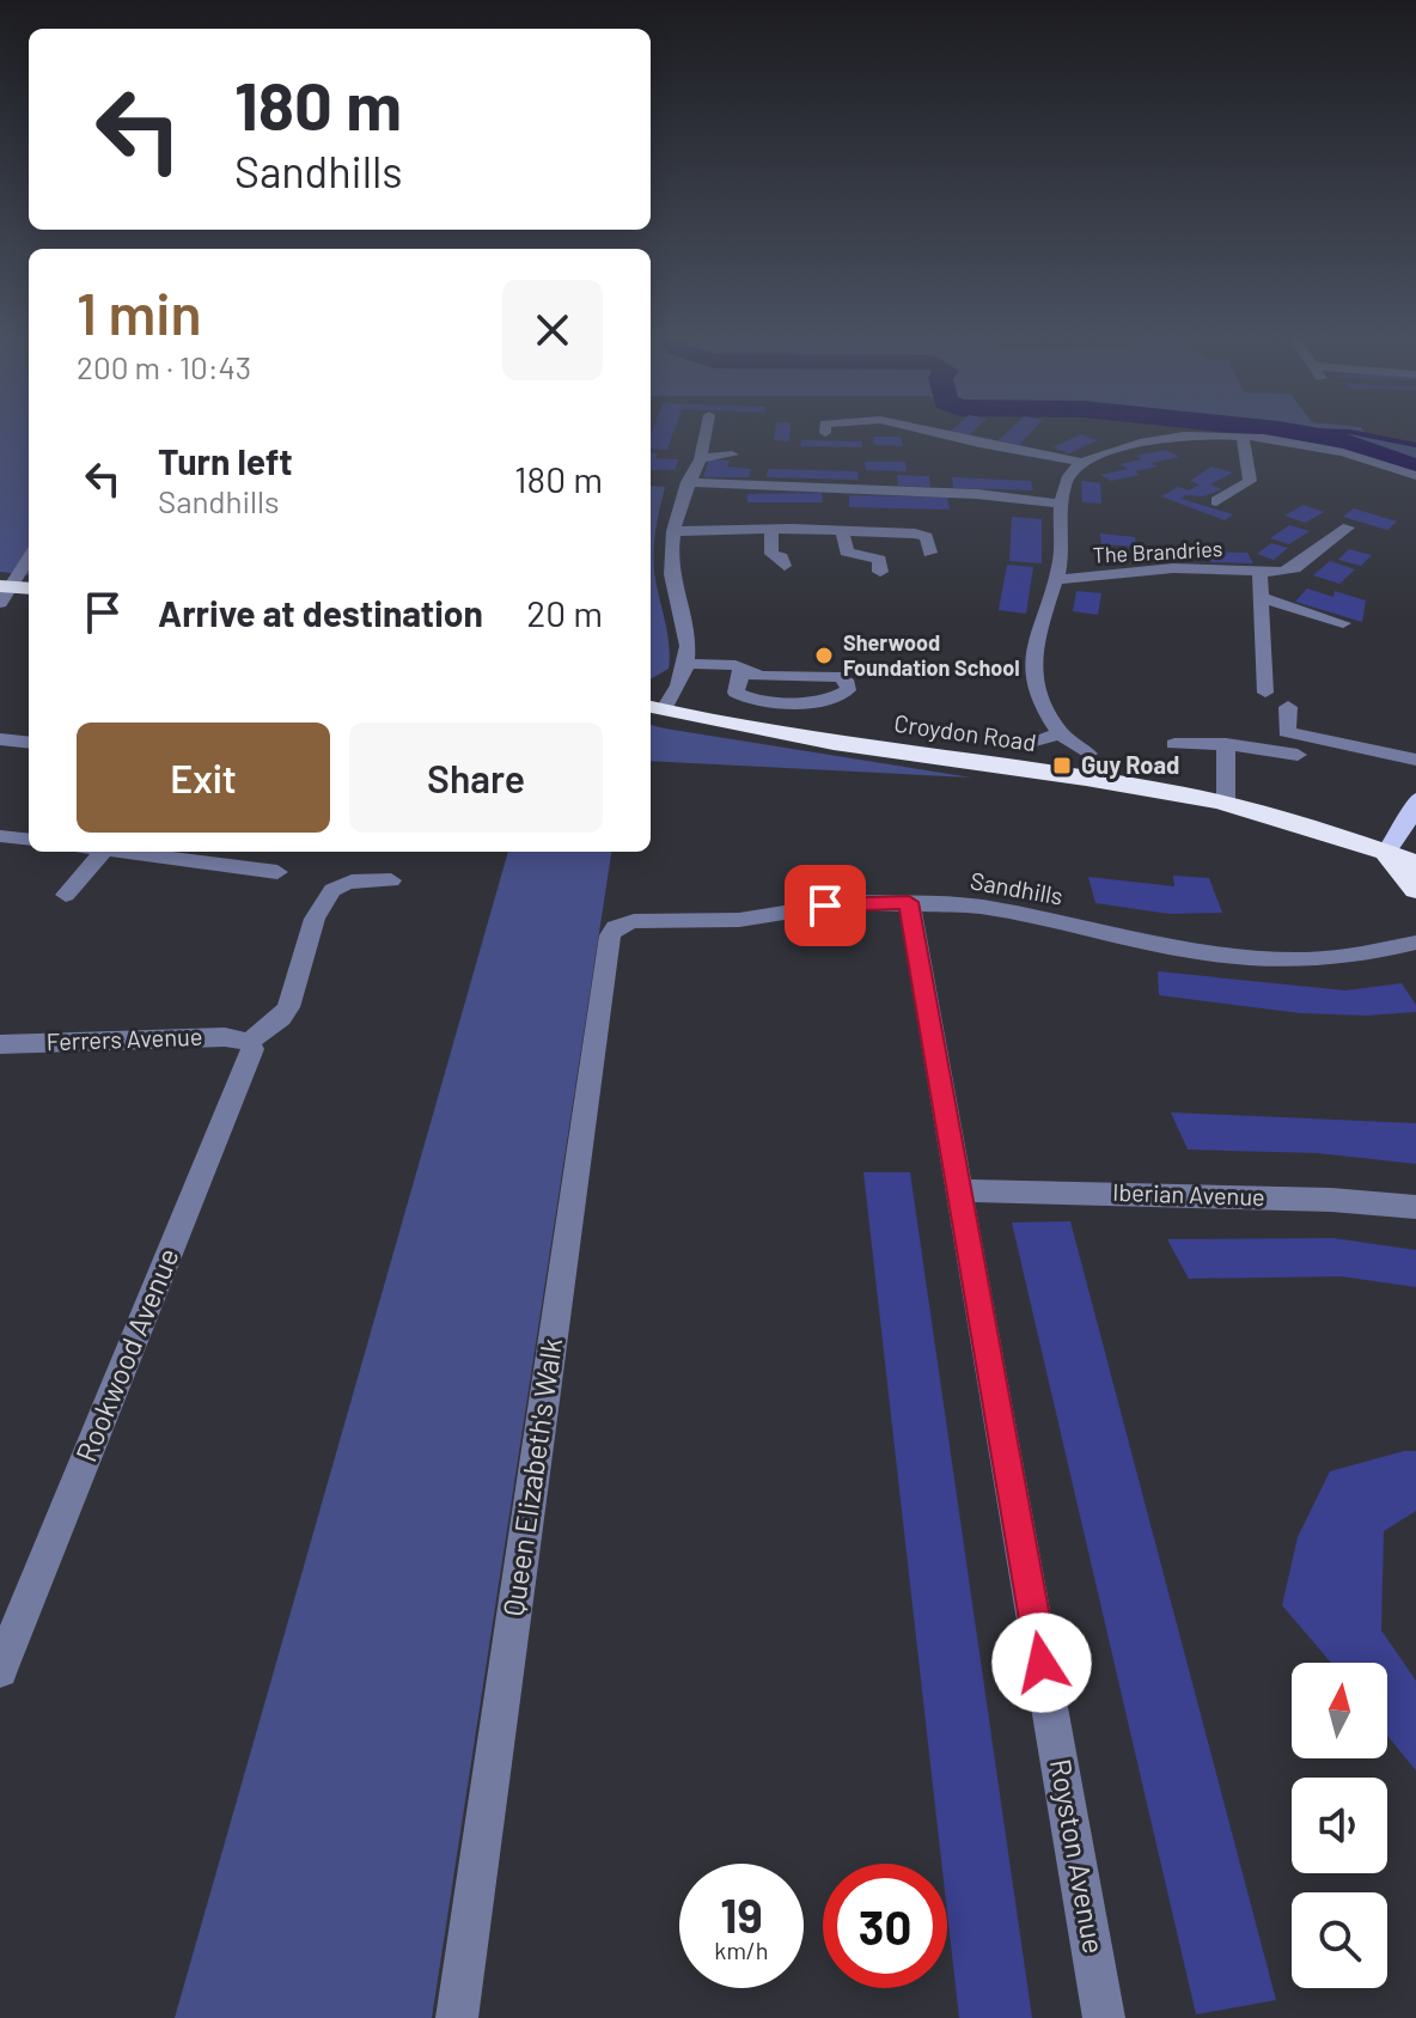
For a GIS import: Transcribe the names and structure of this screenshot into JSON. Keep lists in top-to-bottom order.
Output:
{
  "streets": {
    "highway": ["Croydon Road"],
    "street": [
      "The Brandries",
      "Sandhills",
      "Ferrers Avenue",
      "Iberian Avenue",
      "Rookwood Avenue",
      "Queen Elizabeth's Walk",
      "Royston Avenue"
    ]
  },
  "crossings": [
    ["Sandhills", "Queen Elizabeth's Walk"],
    ["Sandhills", "Royston Avenue"],
    ["Ferrers Avenue", "Rookwood Avenue"],
    ["Iberian Avenue", "Royston Avenue"]
  ],
  "places": {
    "other": ["Sherwood Foundation School"],
    "transit": ["Guy Road"]
  },
  "north": "top",
  "page": {
    "turn": ["180 m", "Sandhills"],
    "heading": ["1 min", "200 m · 10:43"],
    "list": [
      {
        "name": "Turn left",
        "note": "Sandhills",
        "value": "180 m"
      },
      {
        "name": "Arrive at destination",
        "value": "20 m"
      }
    ],
    "buttons": ["Exit", "Share"],
    "speed": "19 km/h",
    "limit": "30"
  }
}
